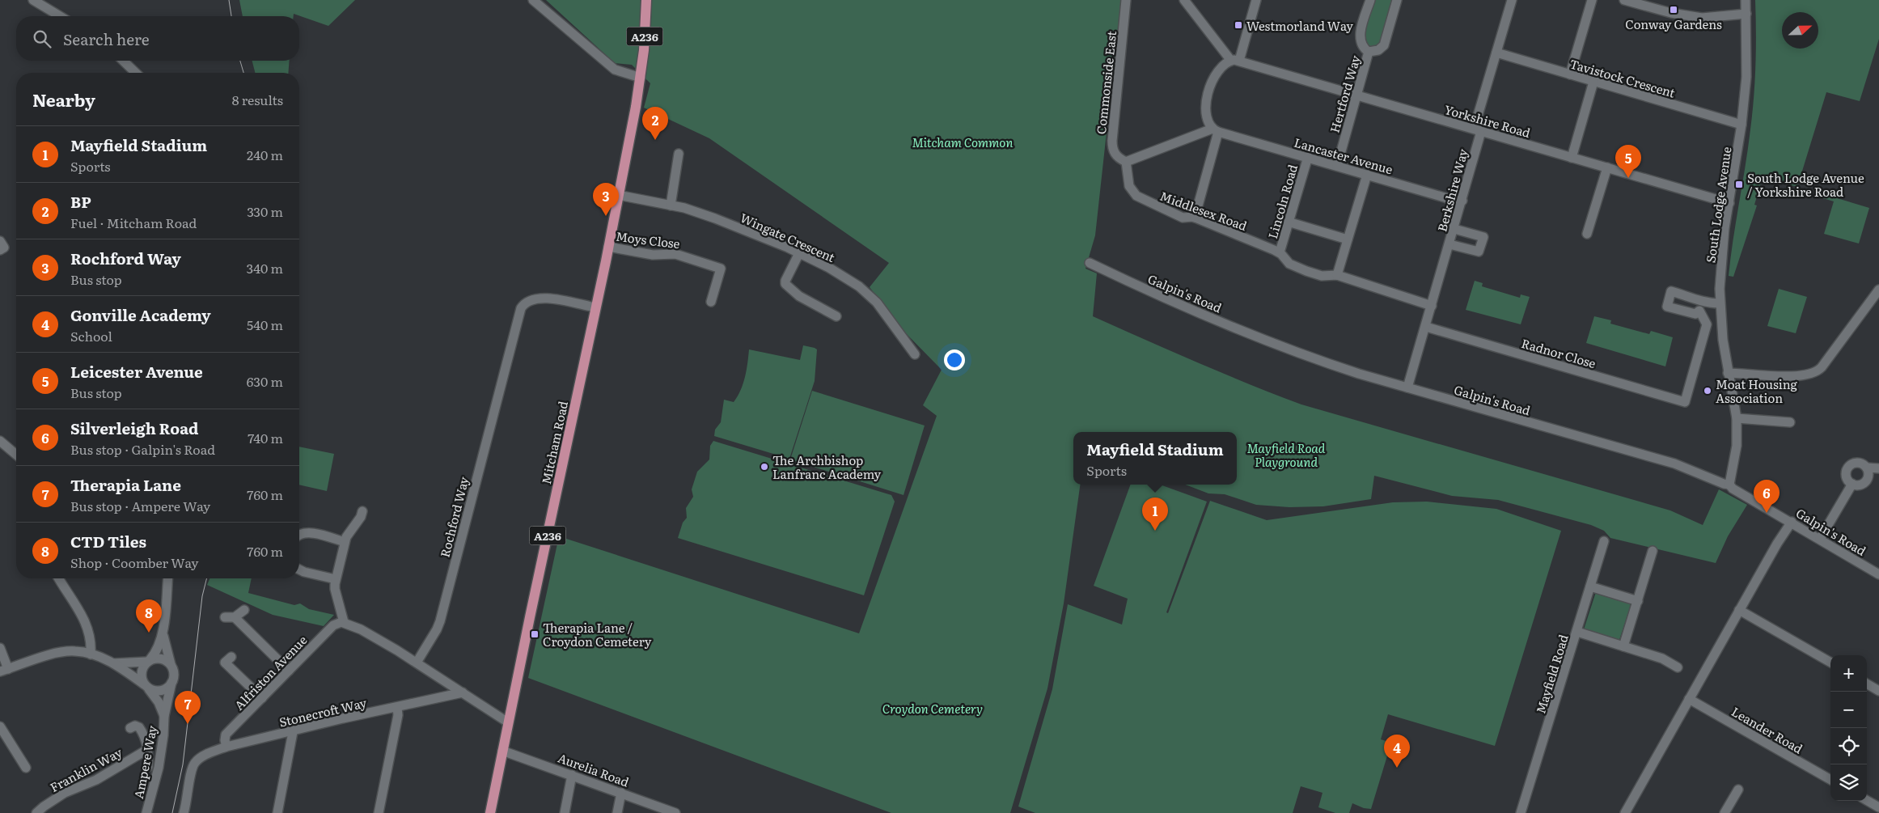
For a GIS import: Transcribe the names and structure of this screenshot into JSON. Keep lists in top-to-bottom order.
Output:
{
  "streets": {
    "main road": ["A236", "Mitcham Road"],
    "street": [
      "Tavistock Crescent",
      "Commonside East",
      "Hertford Way",
      "Yorkshire Road",
      "Lancaster Avenue",
      "Berkshire Way",
      "Lincoln Road",
      "South Lodge Avenue",
      "Middlesex Road",
      "Wingate Crescent",
      "Moys Close",
      "Galpin's Road",
      "Radnor Close",
      "Rochford Way",
      "Alfriston Avenue",
      "Mayfield Road",
      "Stonecroft Way",
      "Leander Road",
      "Ampere Way",
      "Franklin Way",
      "Aurelia Road"
    ]
  },
  "crossings": [
    ["A236", "Mitcham Road"],
    ["Tavistock Crescent", "Berkshire Way"],
    ["Tavistock Crescent", "South Lodge Avenue"],
    ["Commonside East", "Middlesex Road"],
    ["Hertford Way", "Yorkshire Road"],
    ["Hertford Way", "Lancaster Avenue"],
    ["Yorkshire Road", "Berkshire Way"],
    ["Yorkshire Road", "South Lodge Avenue"],
    ["Lancaster Avenue", "Berkshire Way"],
    ["Lancaster Avenue", "Lincoln Road"],
    ["Berkshire Way", "Middlesex Road"],
    ["Berkshire Way", "Galpin's Road"],
    ["Berkshire Way", "Radnor Close"],
    ["Lincoln Road", "Middlesex Road"],
    ["South Lodge Avenue", "Galpin's Road"],
    ["South Lodge Avenue", "Radnor Close"],
    ["Wingate Crescent", "Mitcham Road"],
    ["Moys Close", "Mitcham Road"],
    ["Mitcham Road", "Rochford Way"],
    ["Mitcham Road", "Aurelia Road"],
    ["Alfriston Avenue", "Stonecroft Way"]
  ],
  "parks": ["Mitcham Common", "Mayfield Road Playground", "Croydon Cemetery"],
  "places": {
    "transit": [
      "Conway Gardens",
      "Westmorland Way",
      "South Lodge Avenue / Yorkshire Road",
      "Therapia Lane / Croydon Cemetery"
    ],
    "other": ["Moat Housing Association", "The Archbishop Lanfranc Academy"]
  },
  "north": "right",
  "page": {
    "search": "Search here",
    "heading": ["Nearby", "8 results"],
    "pins": [
      "2",
      "5",
      "3",
      "6",
      "1",
      "8",
      "7",
      "4"
    ],
    "list": [
      {
        "mark": "1",
        "name": "Mayfield Stadium",
        "note": "Sports",
        "value": "240 m"
      },
      {
        "mark": "2",
        "name": "BP",
        "note": "Fuel · Mitcham Road",
        "value": "330 m"
      },
      {
        "mark": "3",
        "name": "Rochford Way",
        "note": "Bus stop",
        "value": "340 m"
      },
      {
        "mark": "4",
        "name": "Gonville Academy",
        "note": "School",
        "value": "540 m"
      },
      {
        "mark": "5",
        "name": "Leicester Avenue",
        "note": "Bus stop",
        "value": "630 m"
      },
      {
        "mark": "6",
        "name": "Silverleigh Road",
        "note": "Bus stop · Galpin's Road",
        "value": "740 m"
      },
      {
        "mark": "7",
        "name": "Therapia Lane",
        "note": "Bus stop · Ampere Way",
        "value": "760 m"
      },
      {
        "mark": "8",
        "name": "CTD Tiles",
        "note": "Shop · Coomber Way",
        "value": "760 m"
      }
    ],
    "popup": ["Mayfield Stadium", "Sports"],
    "map_buttons": ["+", "−"]
  }
}
